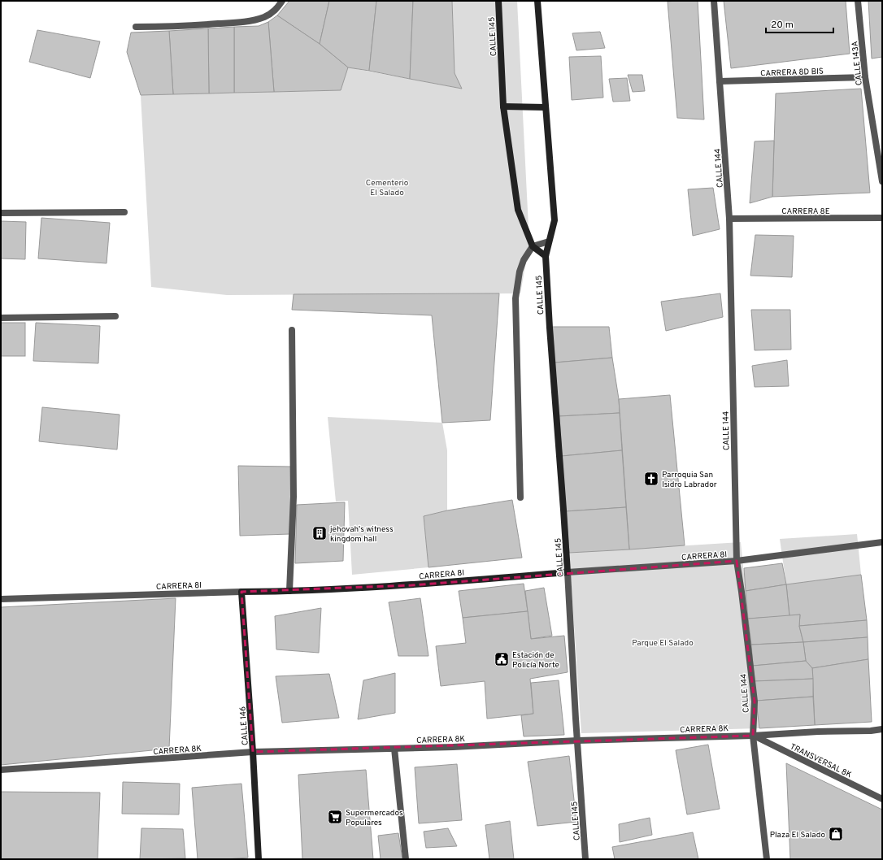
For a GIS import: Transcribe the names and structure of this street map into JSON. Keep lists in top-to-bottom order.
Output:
{
  "streets": {
    "street": [
      "CALLE 145",
      "CALLE 143A",
      "CARRERA 8D BIS",
      "CALLE 144",
      "CARRERA 8E",
      "CARRERA 8I",
      "CALLE 146",
      "CARRERA 8K",
      "TRANSVERSAL 8K"
    ]
  },
  "crossings": [
    ["CALLE 145", "CARRERA 8I"],
    ["CALLE 145", "CARRERA 8K"],
    ["CALLE 143A", "CARRERA 8D BIS"],
    ["CARRERA 8D BIS", "CALLE 144"],
    ["CALLE 144", "CARRERA 8E"],
    ["CALLE 144", "CARRERA 8I"],
    ["CALLE 144", "CARRERA 8K"],
    ["CALLE 144", "TRANSVERSAL 8K"],
    ["CARRERA 8I", "CALLE 146"],
    ["CALLE 146", "CARRERA 8K"],
    ["CARRERA 8K", "TRANSVERSAL 8K"]
  ],
  "parks": ["Cementerio El Salado", "Parque El Salado"],
  "places": {
    "church": ["Parroquia San Isidro Labrador"],
    "building": ["jehovah's witness kingdom hall"],
    "public building": ["Estación de Policía Norte"],
    "supermarket": ["Supermercados Populares"],
    "shop": ["Plaza El Salado"]
  },
  "scale_bar": "20 m"
}
